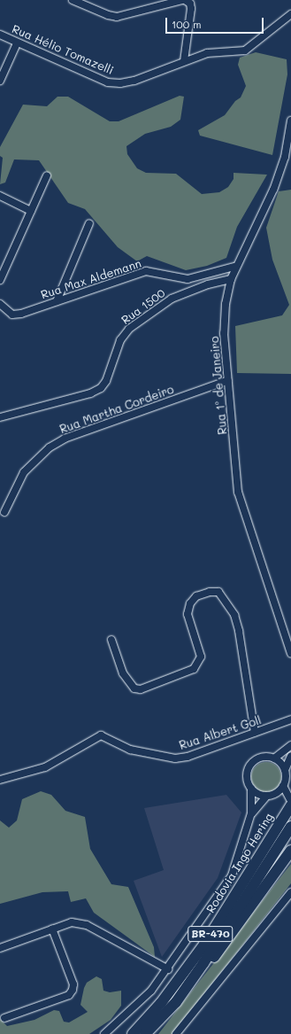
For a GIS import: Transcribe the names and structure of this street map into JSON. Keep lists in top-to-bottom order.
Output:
{
  "streets": {
    "highway": ["Rodovia Ingo Hering", "BR-470"],
    "street": [
      "Rua Hélio Tomazelli",
      "Rua Max Aldemann",
      "Rua 1500",
      "Rua 1º de Janeiro",
      "Rua Martha Cordeiro",
      "Rua Albert Goll"
    ]
  },
  "crossings": [
    ["Rua Max Aldemann", "Rua 1º de Janeiro"],
    ["Rua 1500", "Rua 1º de Janeiro"],
    ["Rua 1º de Janeiro", "Rua Martha Cordeiro"]
  ],
  "scale_bar": "100 m"
}
